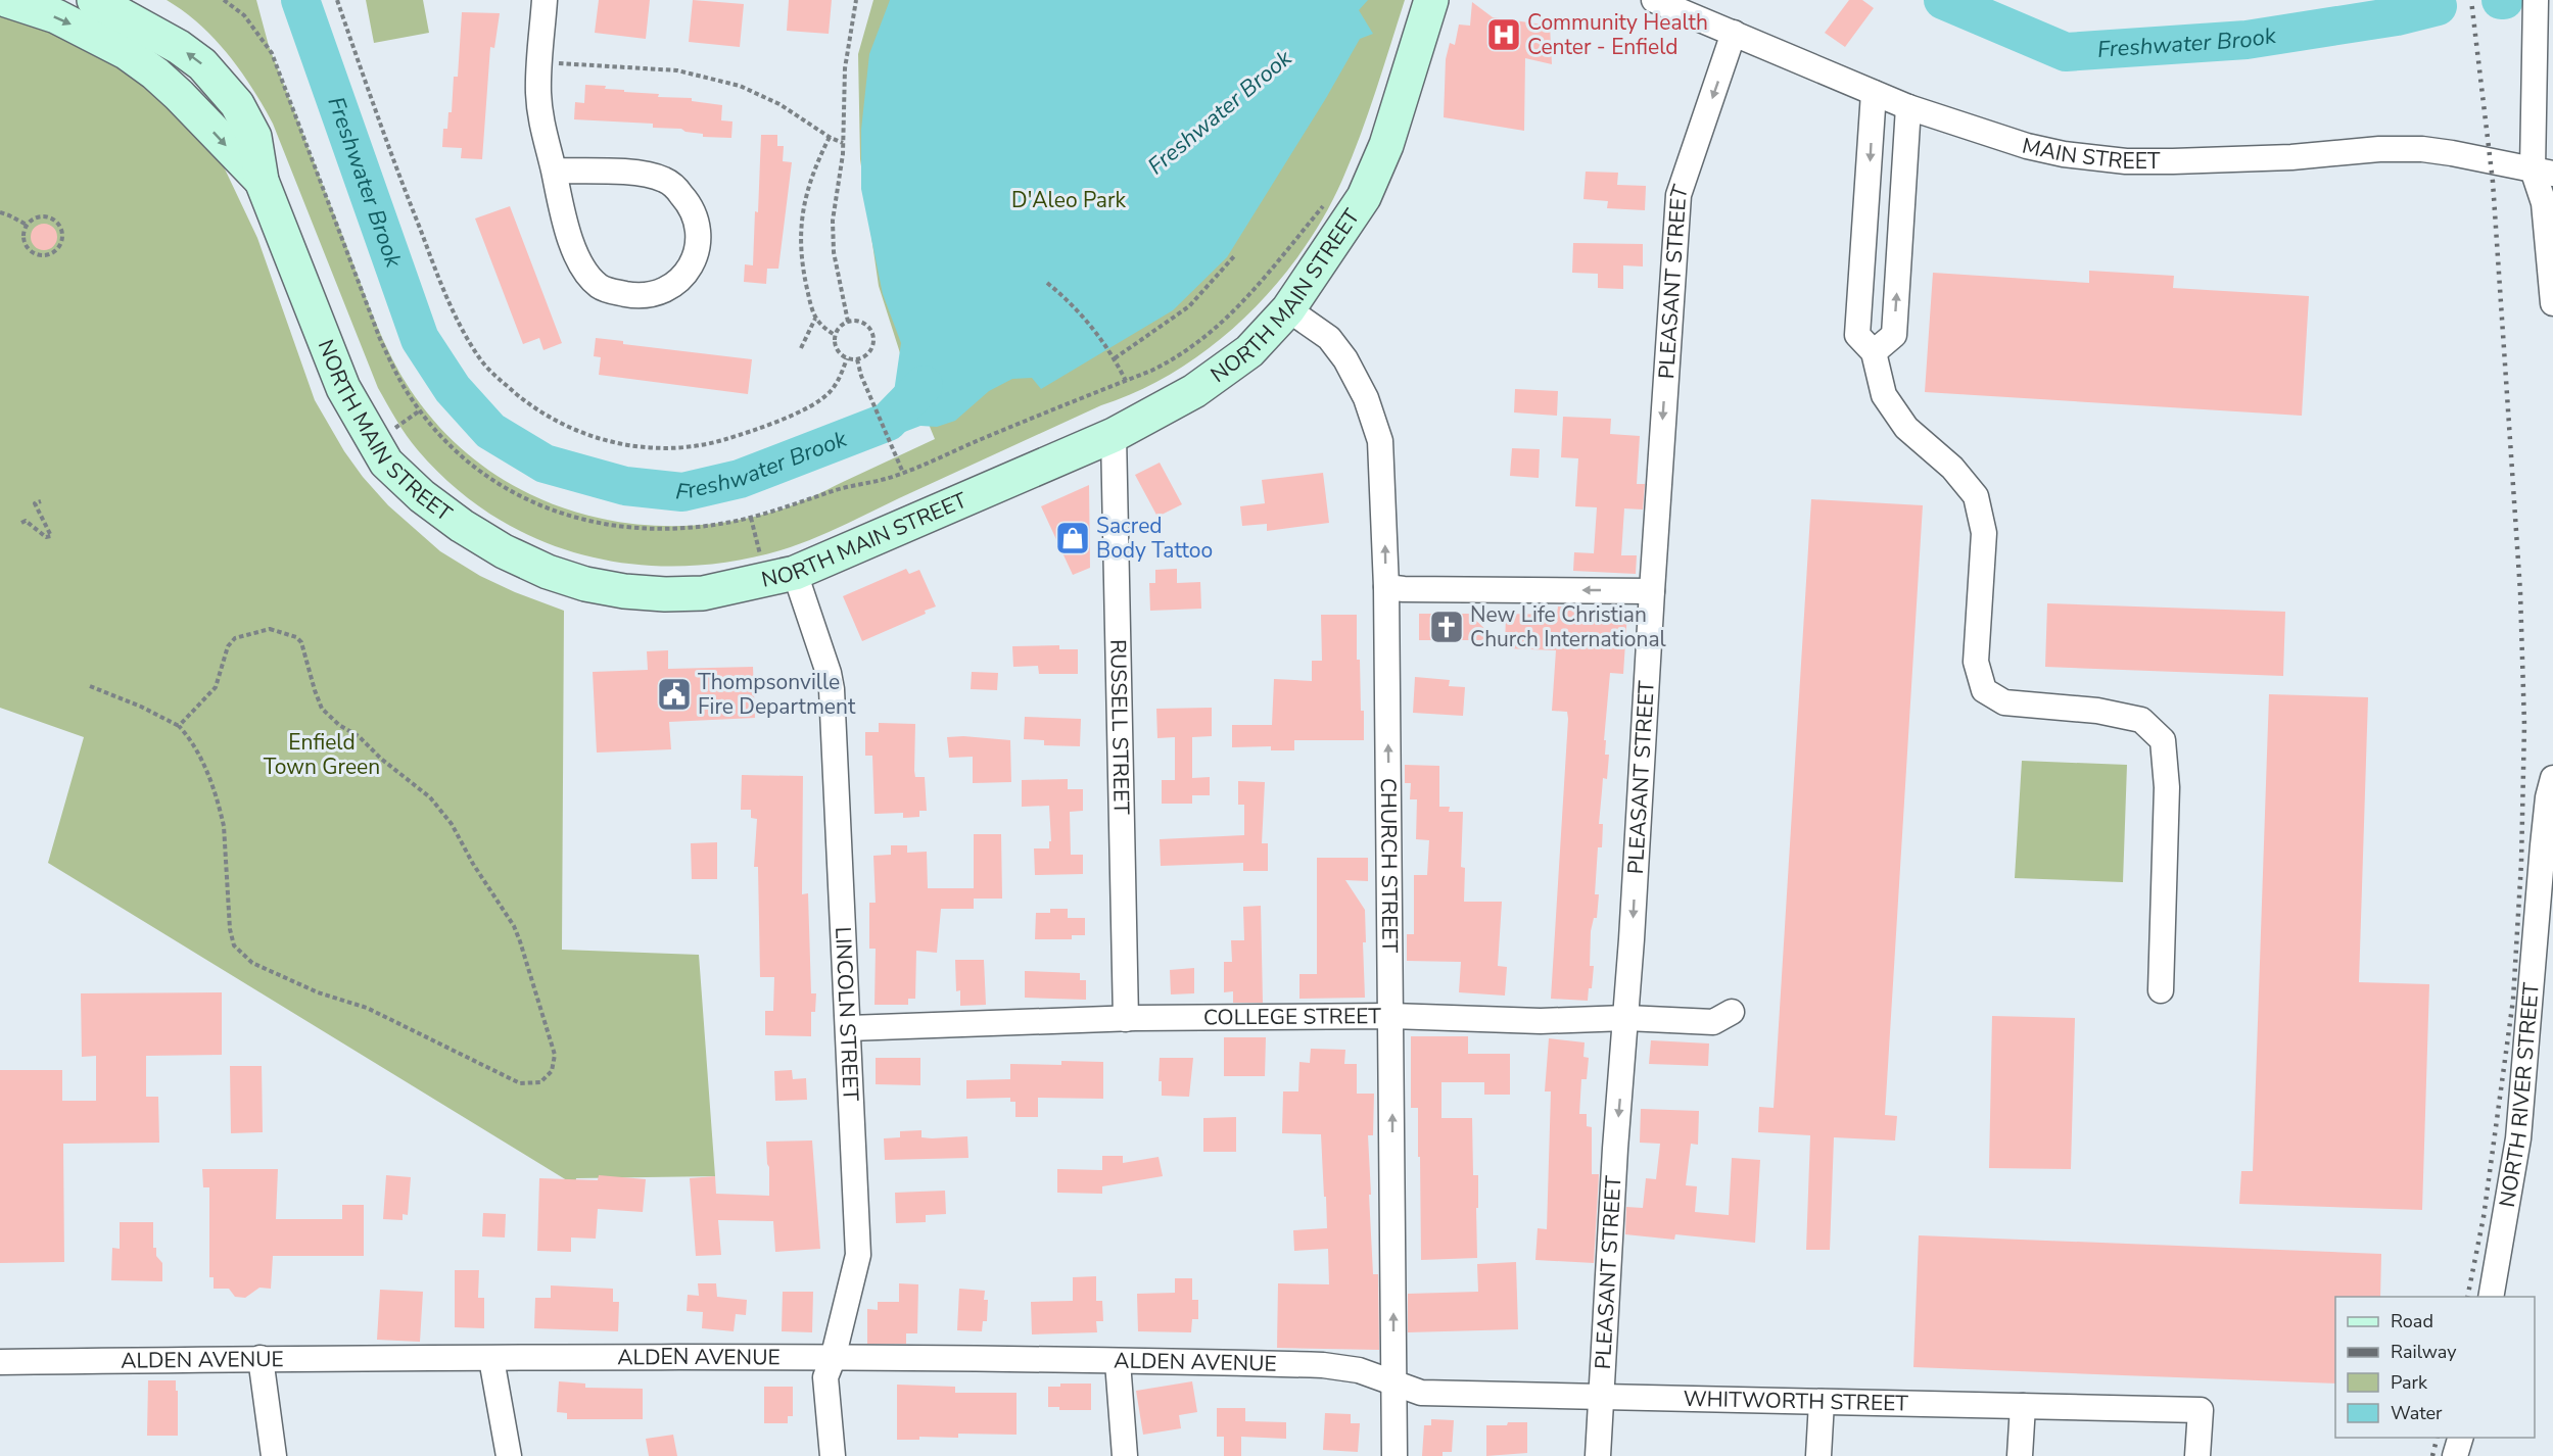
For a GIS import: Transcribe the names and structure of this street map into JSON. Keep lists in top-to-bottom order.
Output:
{
  "streets": {
    "street": [
      "MAIN STREET",
      "PLEASANT STREET",
      "NORTH MAIN STREET",
      "RUSSELL STREET",
      "CHURCH STREET",
      "LINCOLN STREET",
      "COLLEGE STREET",
      "NORTH RIVER STREET",
      "ALDEN AVENUE",
      "WHITWORTH STREET"
    ]
  },
  "crossings": [
    ["MAIN STREET", "PLEASANT STREET"],
    ["PLEASANT STREET", "COLLEGE STREET"],
    ["PLEASANT STREET", "WHITWORTH STREET"],
    ["NORTH MAIN STREET", "RUSSELL STREET"],
    ["NORTH MAIN STREET", "CHURCH STREET"],
    ["NORTH MAIN STREET", "LINCOLN STREET"],
    ["RUSSELL STREET", "COLLEGE STREET"],
    ["CHURCH STREET", "COLLEGE STREET"],
    ["CHURCH STREET", "ALDEN AVENUE"],
    ["CHURCH STREET", "WHITWORTH STREET"],
    ["LINCOLN STREET", "COLLEGE STREET"],
    ["LINCOLN STREET", "ALDEN AVENUE"],
    ["ALDEN AVENUE", "WHITWORTH STREET"]
  ],
  "one_way": ["CHURCH STREET"],
  "water": ["Freshwater Brook"],
  "parks": ["D'Aleo Park", "Enfield Town Green"],
  "places": {
    "hospital": ["Community Health Center - Enfield"],
    "shop": ["Sacred Body Tattoo"],
    "church": ["New Life Christian Church International"],
    "public building": ["Thompsonville Fire Department"]
  },
  "legend": [
    "Road",
    "Railway",
    "Park",
    "Water"
  ]
}
